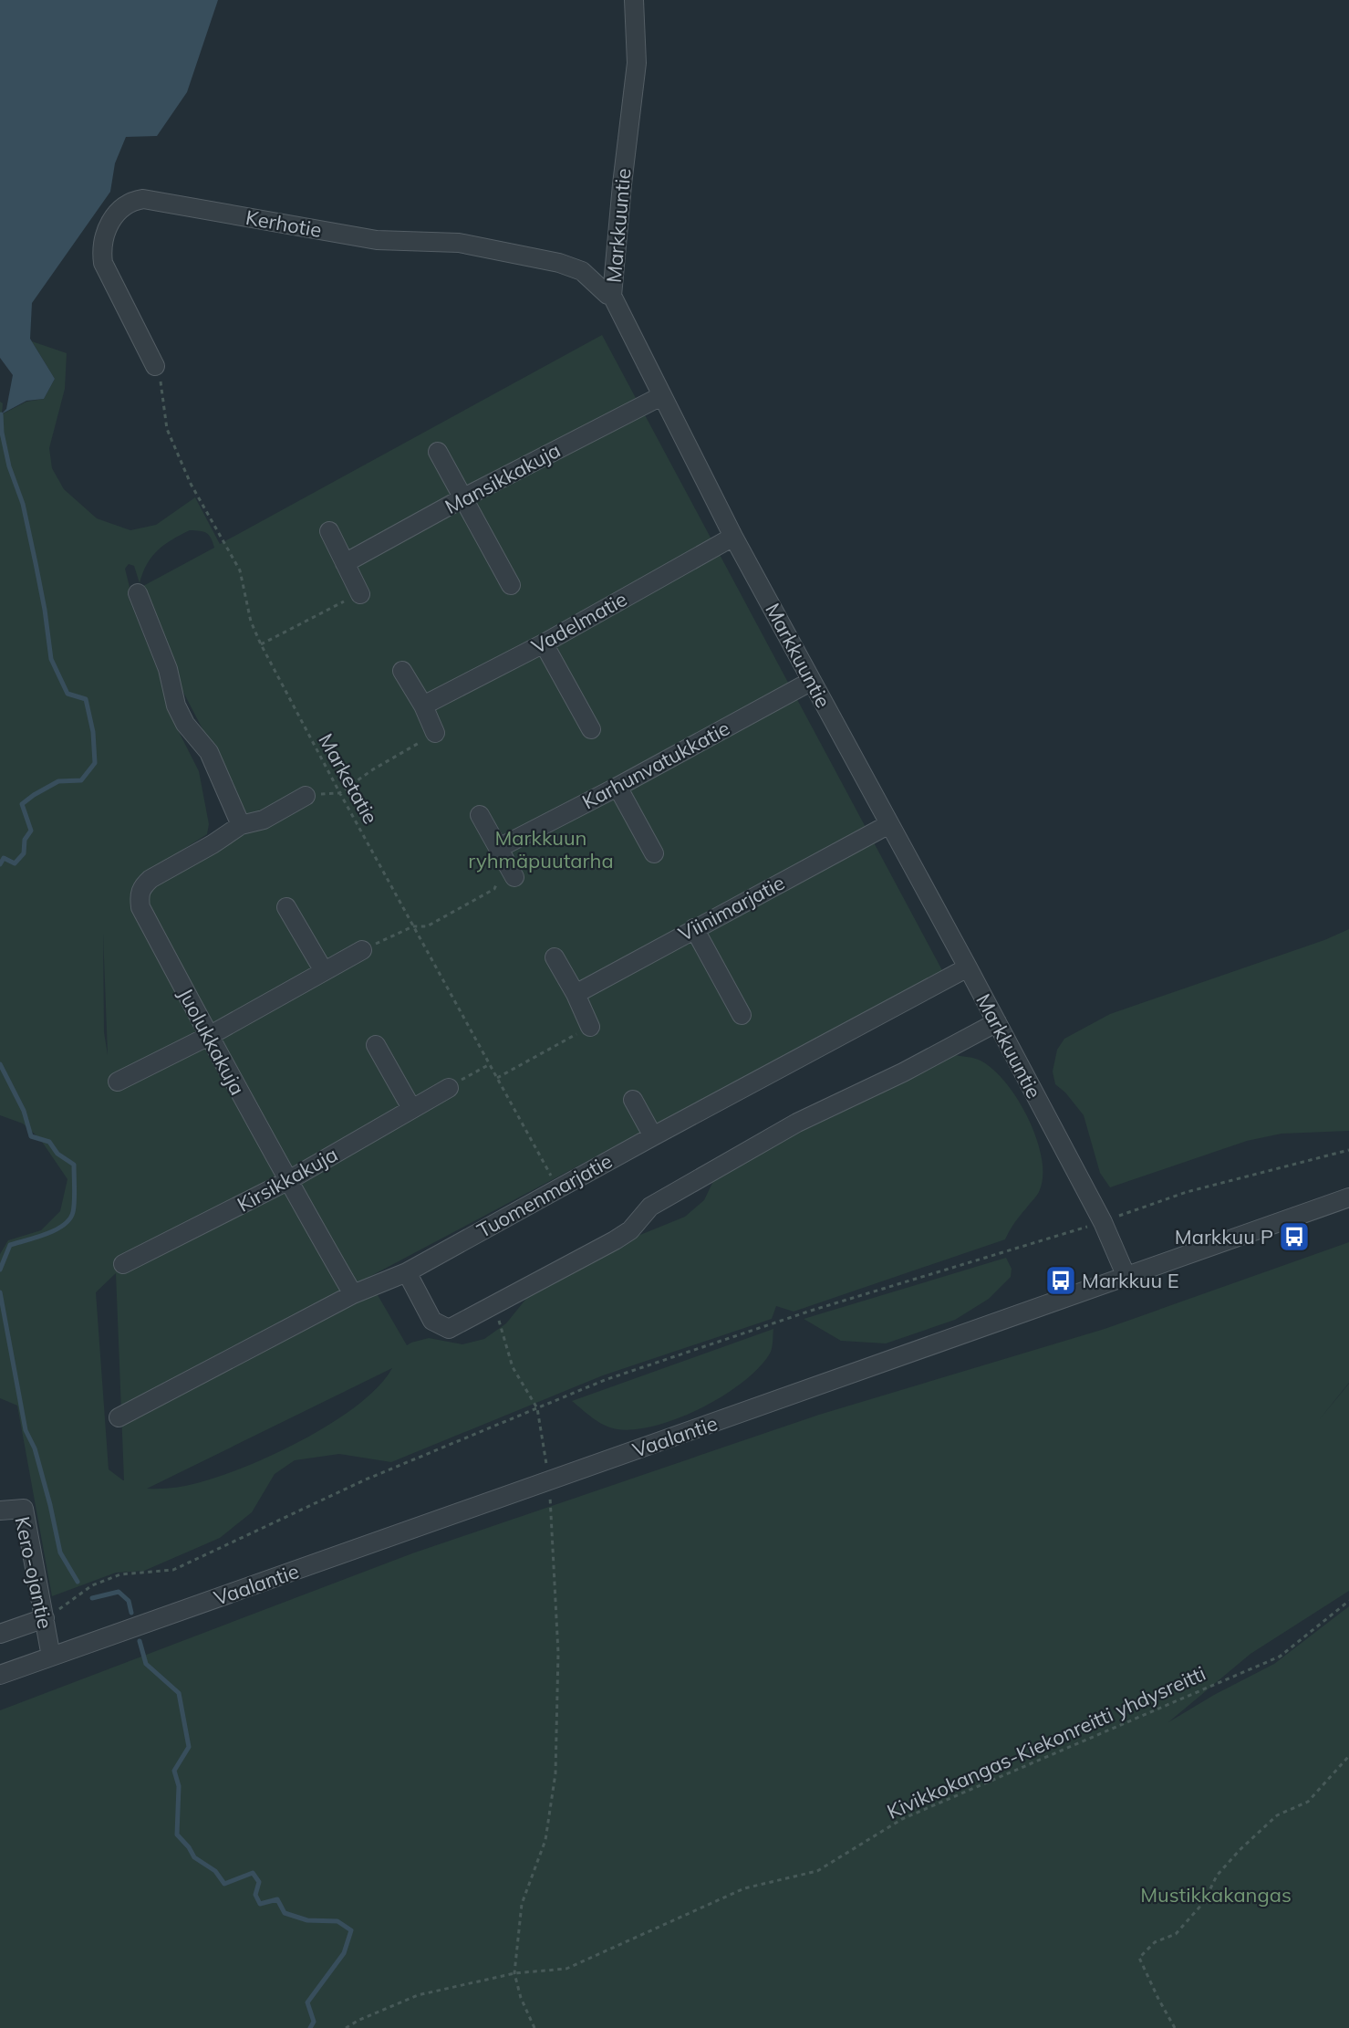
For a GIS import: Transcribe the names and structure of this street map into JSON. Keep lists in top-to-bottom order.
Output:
{
  "streets": {
    "street": [
      "Kerhotie",
      "Markkuuntie",
      "Mansikkakuja",
      "Vadelmatie",
      "Karhunvatukkatie",
      "Viinimarjatie",
      "Juolukkakuja",
      "Kirsikkakuja",
      "Tuomenmarjatie",
      "Vaalantie",
      "Kero-ojantie"
    ],
    "path": ["Marketatie", "Kivikkokangas-Kiekonreitti yhdysreitti"]
  },
  "crossings": [
    ["Kerhotie", "Markkuuntie"],
    ["Kerhotie", "Marketatie"],
    ["Markkuuntie", "Mansikkakuja"],
    ["Markkuuntie", "Vadelmatie"],
    ["Markkuuntie", "Karhunvatukkatie"],
    ["Markkuuntie", "Viinimarjatie"],
    ["Markkuuntie", "Tuomenmarjatie"],
    ["Markkuuntie", "Vaalantie"],
    ["Marketatie", "Tuomenmarjatie"],
    ["Juolukkakuja", "Kirsikkakuja"],
    ["Juolukkakuja", "Tuomenmarjatie"],
    ["Vaalantie", "Kero-ojantie"]
  ],
  "parks": ["Markkuun ryhmäpuutarha", "Mustikkakangas"],
  "places": {
    "bus stop": ["Markkuu P", "Markkuu E"]
  }
}
